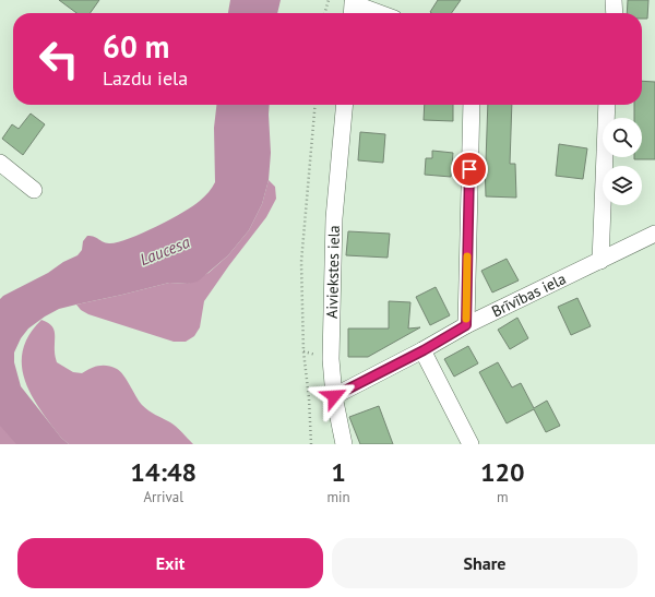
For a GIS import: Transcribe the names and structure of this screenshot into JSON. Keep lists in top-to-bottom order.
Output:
{
  "streets": {
    "street": ["Aiviekstes iela", "Brīvības iela"]
  },
  "crossings": [
    ["Aiviekstes iela", "Brīvības iela"]
  ],
  "water": ["Laucesa"],
  "page": {
    "turn": ["60 m", "Lazdu iela"],
    "eta": [
      "14:48",
      "Arrival",
      "1",
      "min",
      "120",
      "m"
    ],
    "buttons": ["Exit", "Share"]
  }
}
